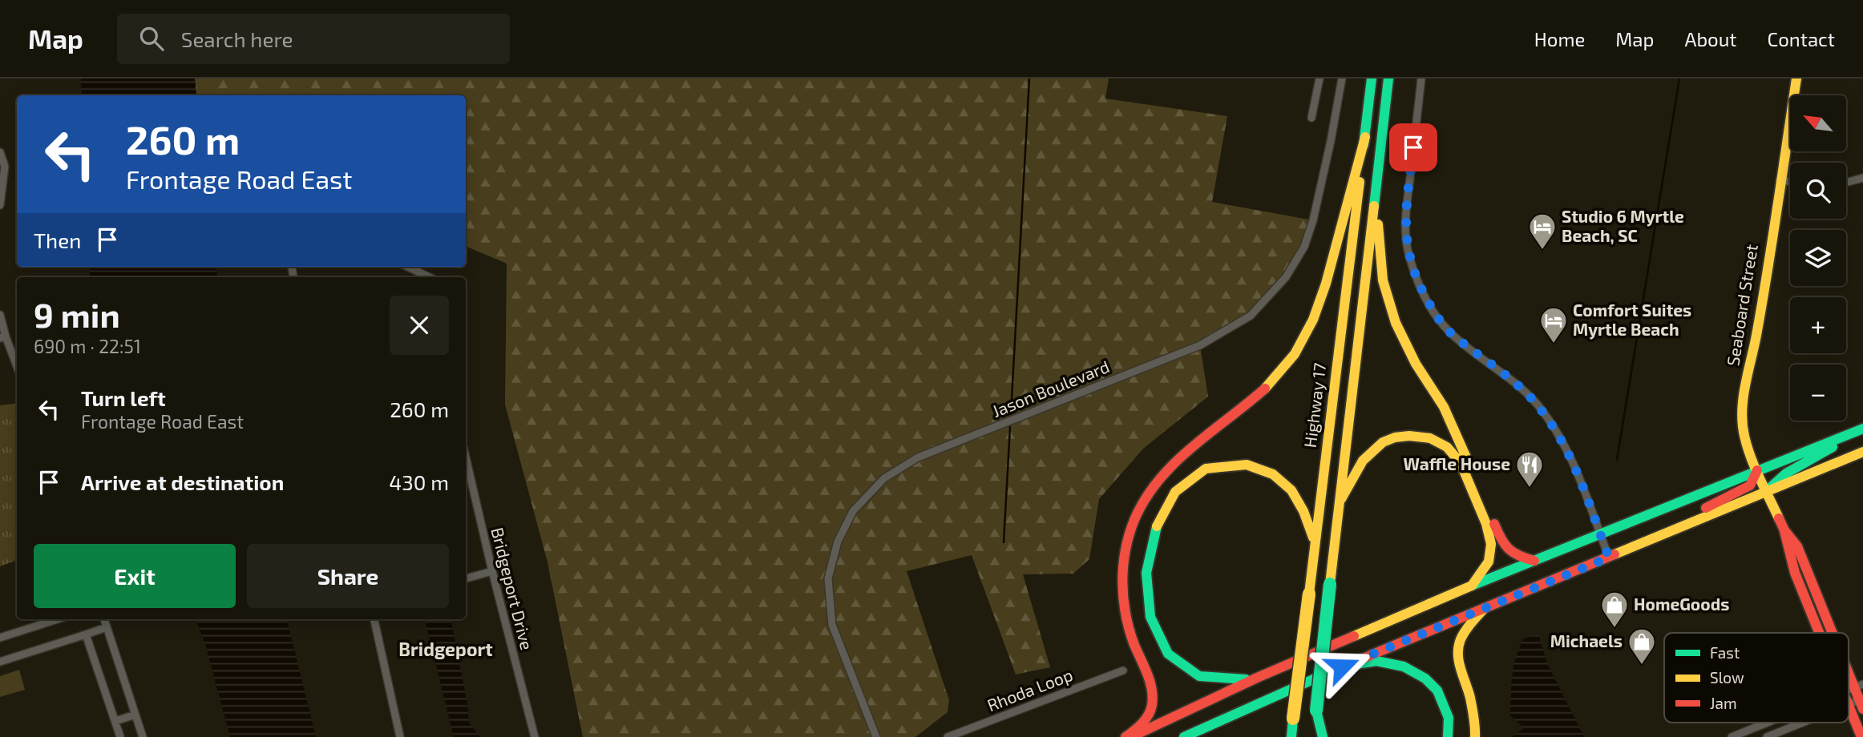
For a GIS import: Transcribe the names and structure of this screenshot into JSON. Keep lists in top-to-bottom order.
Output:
{
  "streets": {
    "main road": ["Seaboard Street", "Highway 17"],
    "street": ["Jason Boulevard", "Bridgeport Drive", "Rhoda Loop"]
  },
  "districts": ["Bridgeport"],
  "places": {
    "hotel": ["Studio 6 Myrtle Beach, SC", "Comfort Suites Myrtle Beach"],
    "restaurant": ["Waffle House"],
    "shop": ["HomeGoods", "Michaels"]
  },
  "legend": ["Fast", "Slow", "Jam"],
  "north": "top left",
  "page": {
    "header": "Map",
    "search": "Search here",
    "nav": [
      "Home",
      "Map",
      "About",
      "Contact"
    ],
    "map_buttons": ["+", "−"],
    "turn": ["260 m", "Frontage Road East"],
    "then": "Then",
    "heading": ["9 min", "690 m · 22:51"],
    "list": [
      {
        "name": "Turn left",
        "note": "Frontage Road East",
        "value": "260 m"
      },
      {
        "name": "Arrive at destination",
        "value": "430 m"
      }
    ],
    "buttons": ["Exit", "Share"]
  }
}
